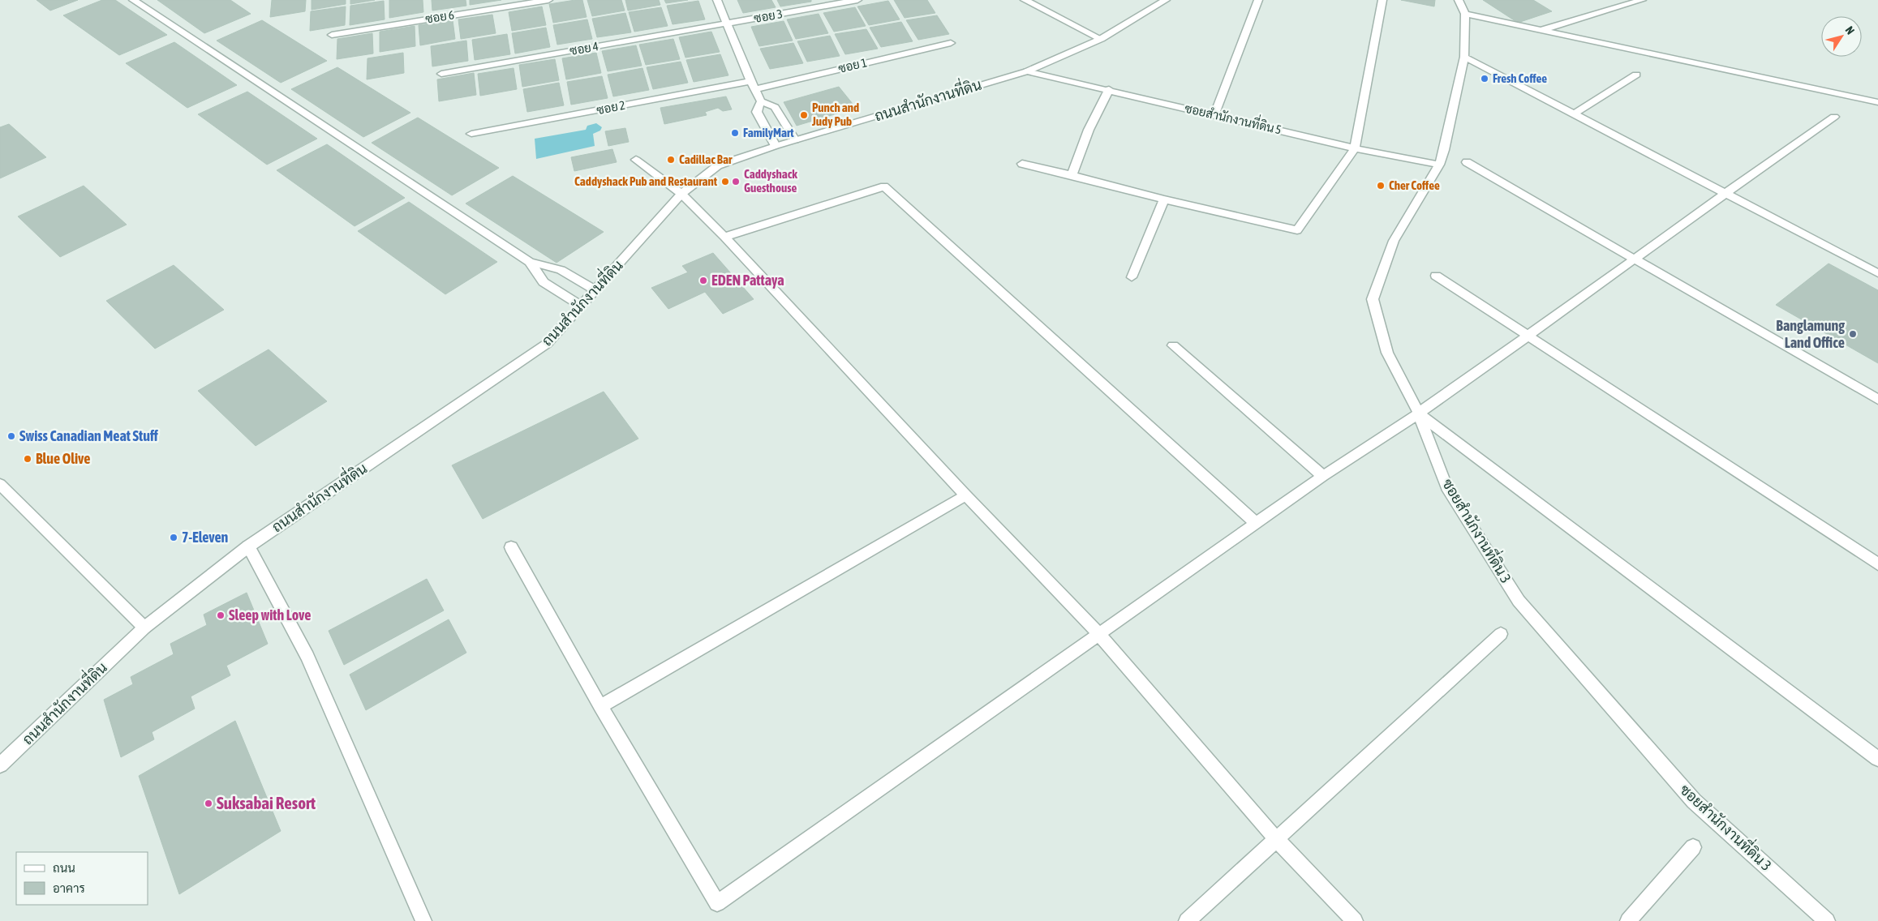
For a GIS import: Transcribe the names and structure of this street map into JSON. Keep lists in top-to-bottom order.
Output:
{
  "streets": {
    "street": [
      "ซอย 3",
      "ซอย 6",
      "ซอย 4",
      "ซอย 1",
      "ถนนสำนักงานที่ดิน",
      "ซอย 2",
      "ซอยสำนักงานที่ดิน 5",
      "ซอยสำนักงานที่ดิน 3"
    ]
  },
  "crossings": [
    ["ซอย 3", "ซอย 4"],
    ["ซอย 1", "ซอย 2"],
    ["ถนนสำนักงานที่ดิน", "ซอยสำนักงานที่ดิน 5"],
    ["ซอยสำนักงานที่ดิน 5", "ซอยสำนักงานที่ดิน 3"]
  ],
  "places": [
    "Fresh Coffee",
    "Punch and Judy Pub",
    "FamilyMart",
    "Cadillac Bar",
    "Caddyshack Pub and Restaurant",
    "Caddyshack Guesthouse",
    "Cher Coffee",
    "EDEN Pattaya",
    "Banglamung Land Office",
    "Swiss Canadian Meat Stuff",
    "Blue Olive",
    "7-Eleven",
    "Sleep with Love",
    "Suksabai Resort"
  ],
  "legend": ["ถนน", "อาคาร"],
  "north": "top right"
}
